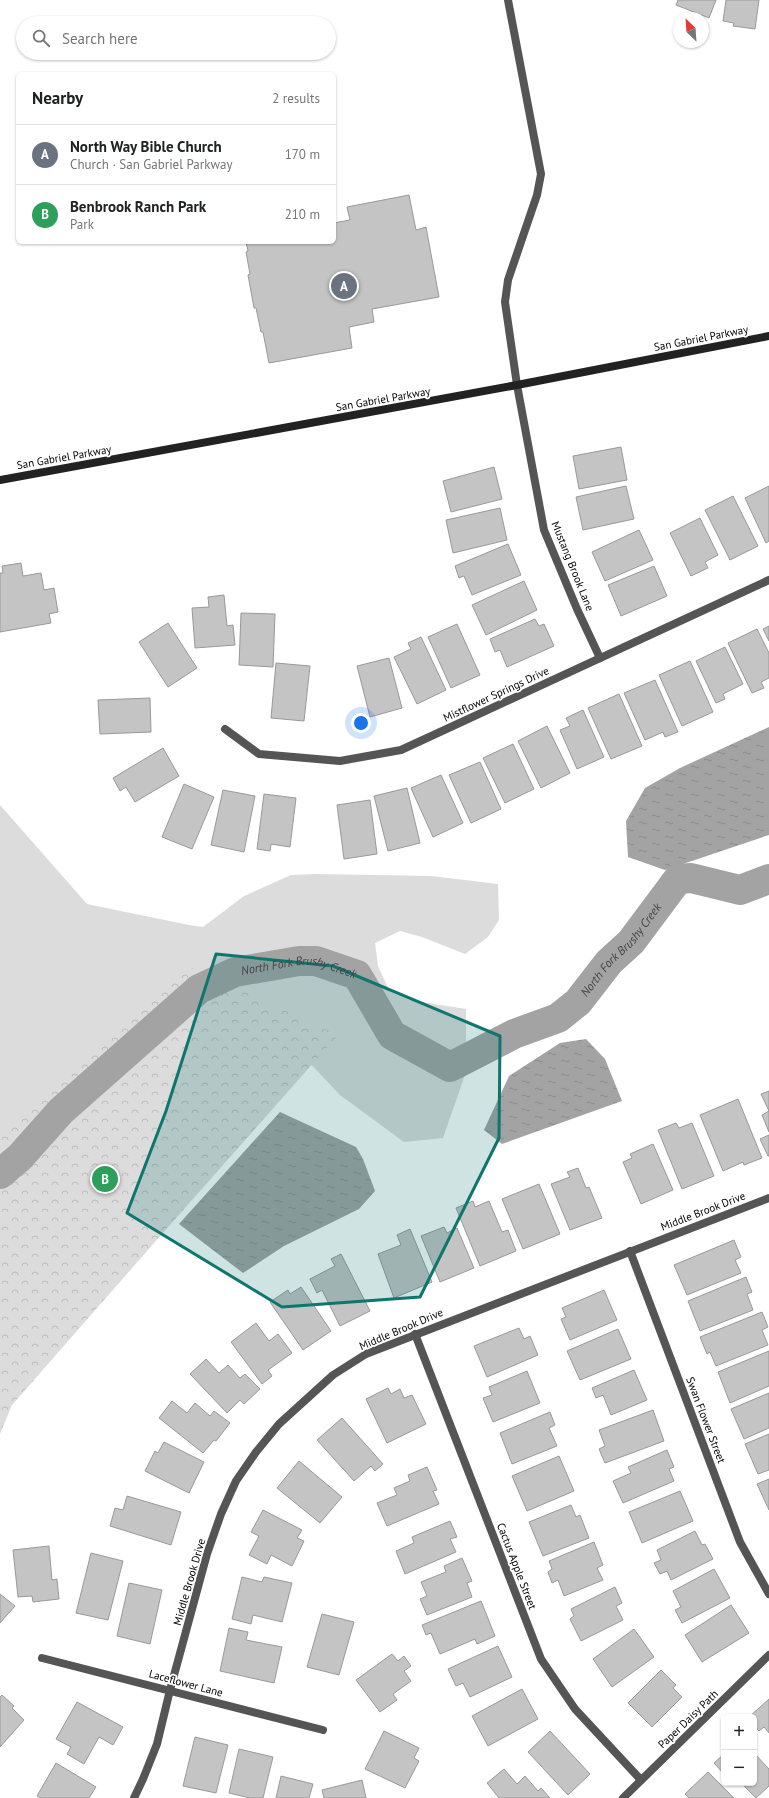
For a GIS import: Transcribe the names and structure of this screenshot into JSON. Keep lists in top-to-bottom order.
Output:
{
  "streets": {
    "street": [
      "San Gabriel Parkway",
      "Mustang Brook Lane",
      "Mistflower Springs Drive",
      "Middle Brook Drive",
      "Swan Flower Street",
      "Cactus Apple Street",
      "Laceflower Lane",
      "Paper Daisy Path"
    ]
  },
  "crossings": [
    ["San Gabriel Parkway", "Mustang Brook Lane"],
    ["Mustang Brook Lane", "Mistflower Springs Drive"],
    ["Middle Brook Drive", "Swan Flower Street"],
    ["Middle Brook Drive", "Cactus Apple Street"],
    ["Middle Brook Drive", "Laceflower Lane"],
    ["Cactus Apple Street", "Paper Daisy Path"]
  ],
  "water": ["North Fork Brushy Creek"],
  "north": "top left",
  "page": {
    "search": "Search here",
    "heading": ["Nearby", "2 results"],
    "list": [
      {
        "mark": "A",
        "name": "North Way Bible Church",
        "note": "Church · San Gabriel Parkway",
        "value": "170 m"
      },
      {
        "mark": "B",
        "name": "Benbrook Ranch Park",
        "note": "Park",
        "value": "210 m"
      }
    ],
    "pins": ["A", "B"],
    "map_buttons": ["+", "−"]
  }
}
